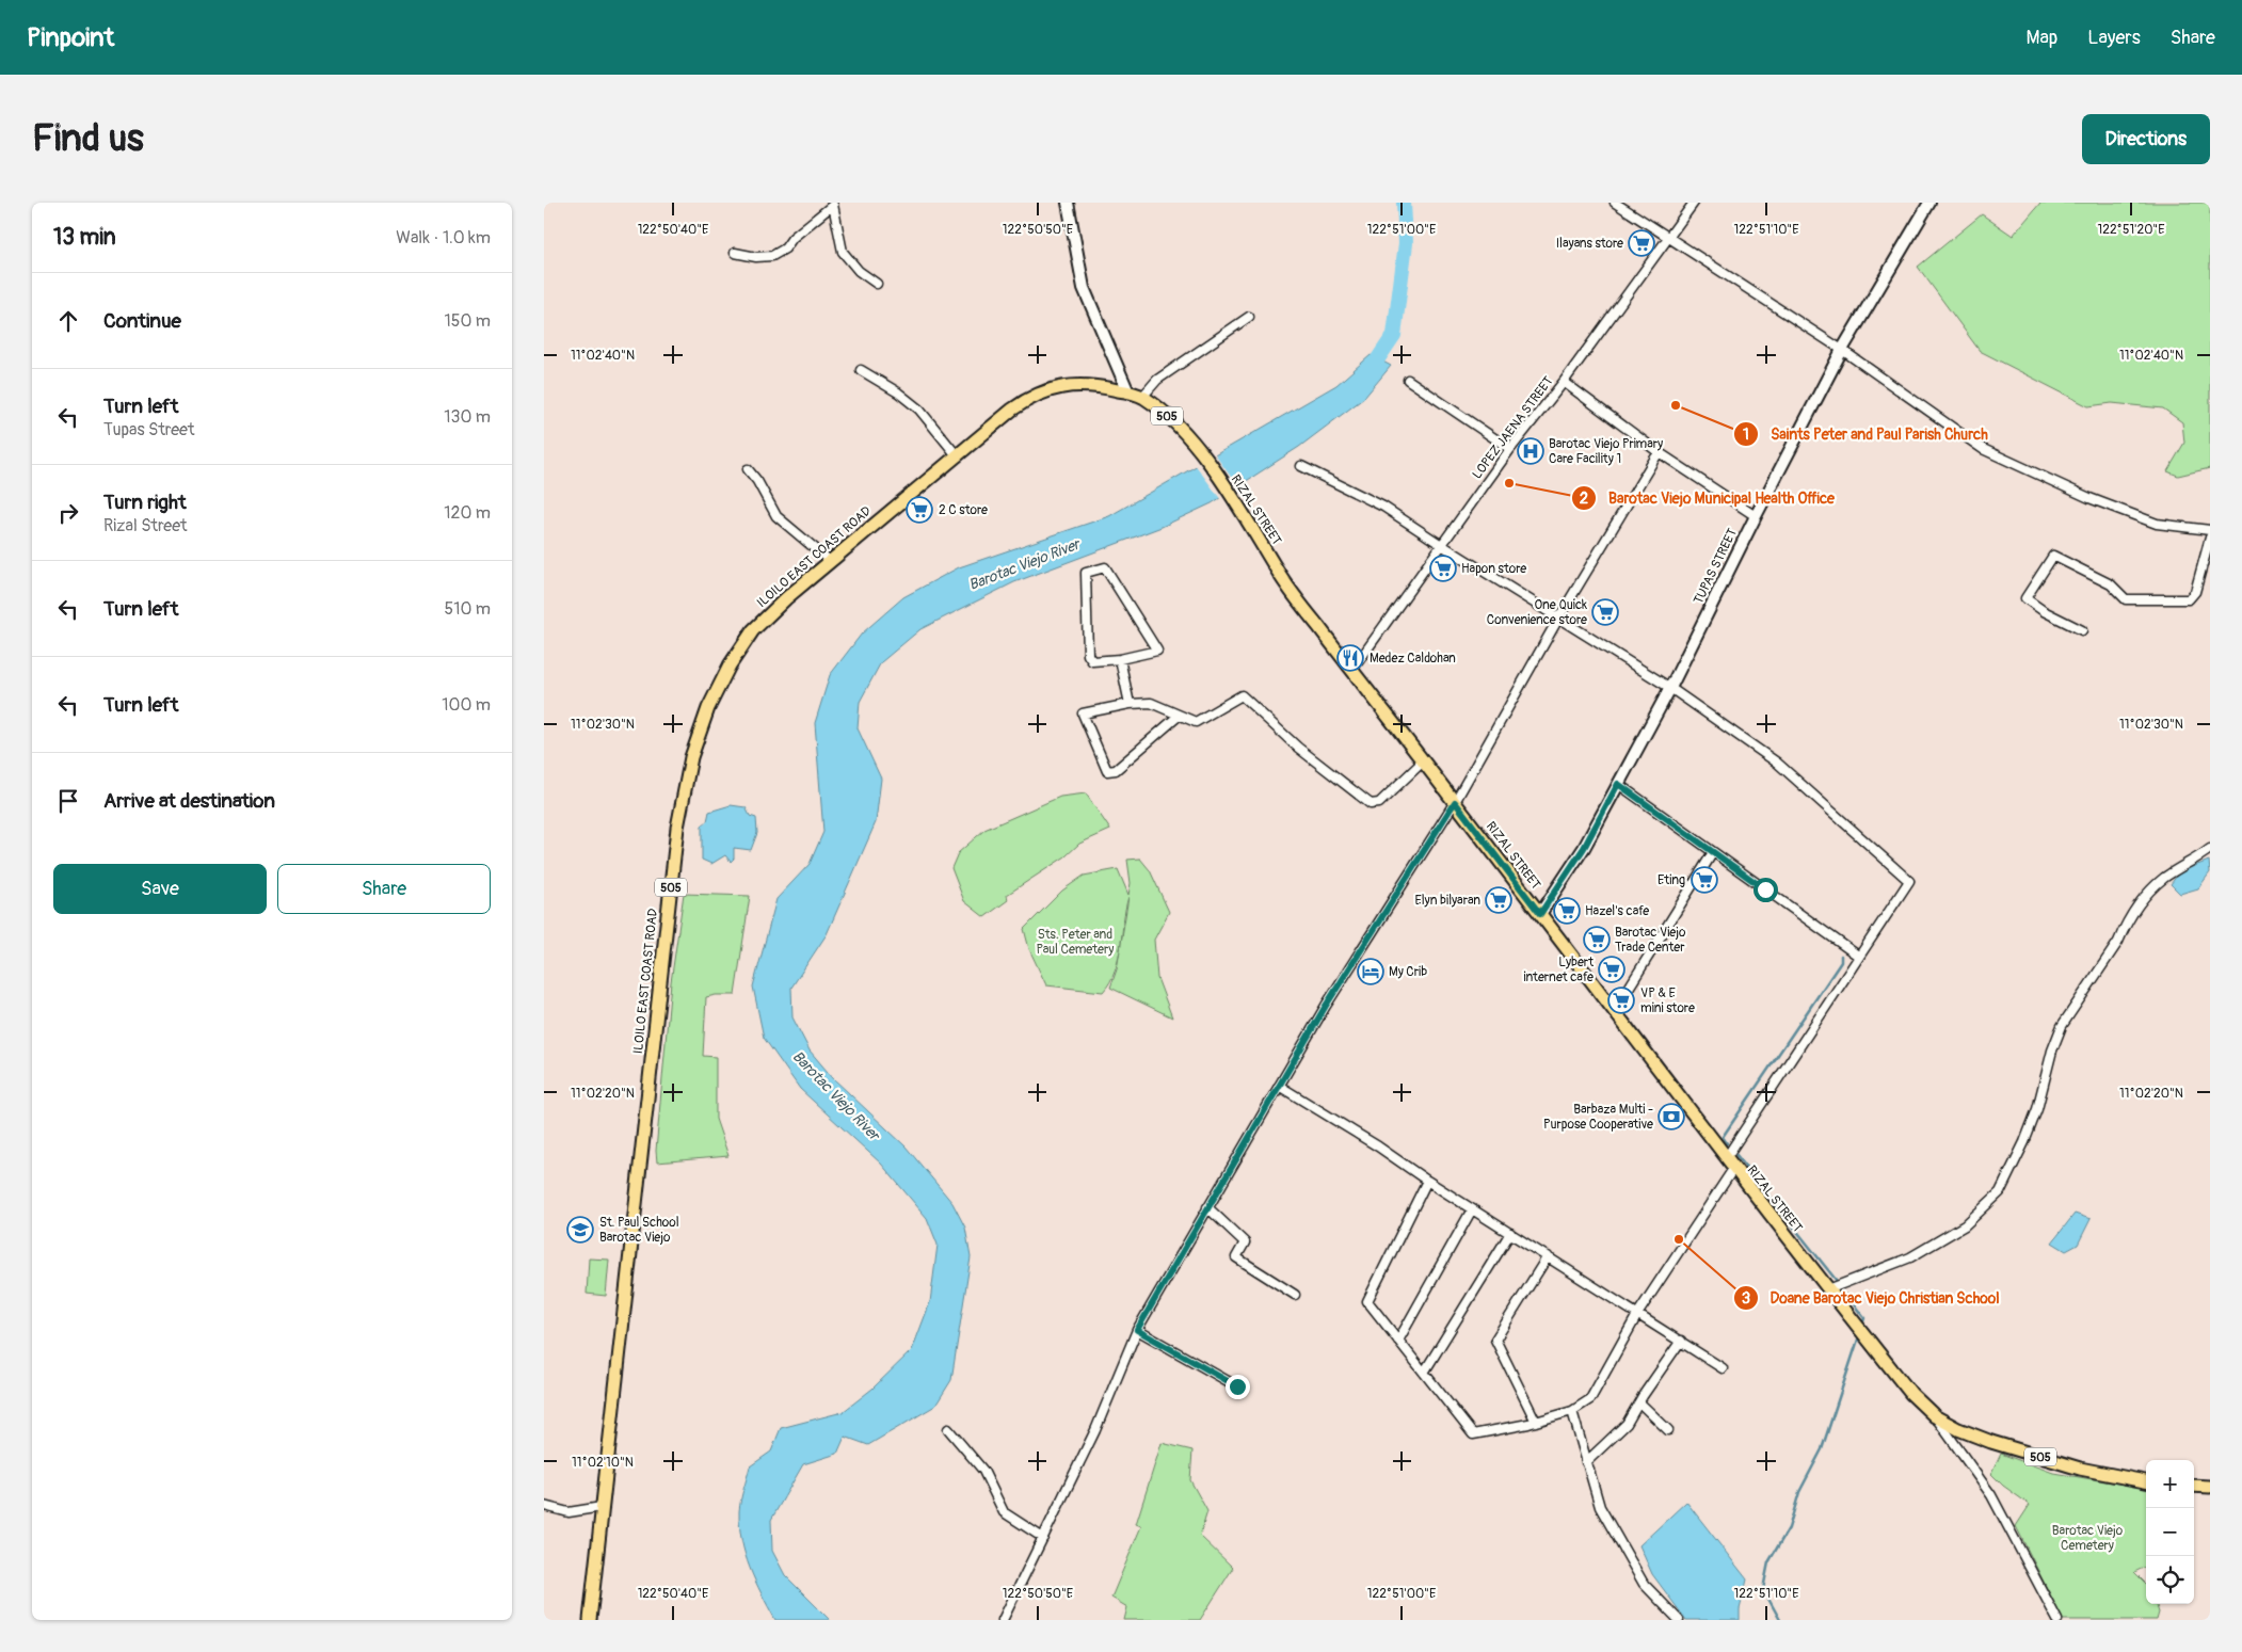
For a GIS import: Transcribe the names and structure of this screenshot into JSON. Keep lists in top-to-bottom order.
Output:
{
  "streets": {
    "main road": ["505", "RIZAL STREET", "ILOILO EAST COAST ROAD"],
    "street": ["LOPEZ JAENA STREET", "TUPAS STREET"]
  },
  "crossings": [
    ["505", "RIZAL STREET"],
    ["LOPEZ JAENA STREET", "RIZAL STREET"],
    ["RIZAL STREET", "ILOILO EAST COAST ROAD"],
    ["RIZAL STREET", "TUPAS STREET"]
  ],
  "water": ["Barotac Viejo River"],
  "parks": ["Sts. Peter and Paul Cemetery", "Barotac Viejo Cemetery"],
  "places": {
    "supermarket": [
      "Ilayans store",
      "2 C store",
      "Hapon store",
      "One Quick Convenience store",
      "Eting",
      "Elyn bilyaran",
      "Hazel's cafe",
      "Barotac Viejo Trade Center",
      "Lybert internet cafe",
      "VP & E mini store"
    ],
    "other": ["Saints Peter and Paul Parish Church", "Barotac Viejo Municipal Health Office", "Doane Barotac Viejo Christian School"],
    "hospital": ["Barotac Viejo Primary Care Facility 1"],
    "restaurant": ["Medez Caldohan"],
    "hotel": ["My Crib"],
    "bank": ["Barbaza Multi - Purpose Cooperative"],
    "school or university": ["St. Paul School Barotac Viejo"]
  },
  "page": {
    "header": "Pinpoint",
    "nav": ["Map", "Layers", "Share"],
    "buttons": [
      "Directions",
      ["Save", "Share"]
    ],
    "title": "Find us",
    "heading": ["13 min", "Walk · 1.0 km"],
    "list": [
      ["Continue", "150 m"],
      ["Turn left", "Tupas Street", "130 m"],
      ["Turn right", "Rizal Street", "120 m"],
      ["Turn left", "510 m"],
      ["Turn left", "100 m"],
      "Arrive at destination"
    ],
    "map_buttons": ["+", "−"]
  },
  "coordinates": [
    "122°50'40\"E",
    "122°50'50\"E",
    "122°51'00\"E",
    "122°51'10\"E",
    "122°51'20\"E",
    "11°02'40\"N",
    "11°02'30\"N",
    "11°02'20\"N",
    "11°02'10\"N"
  ]
}
